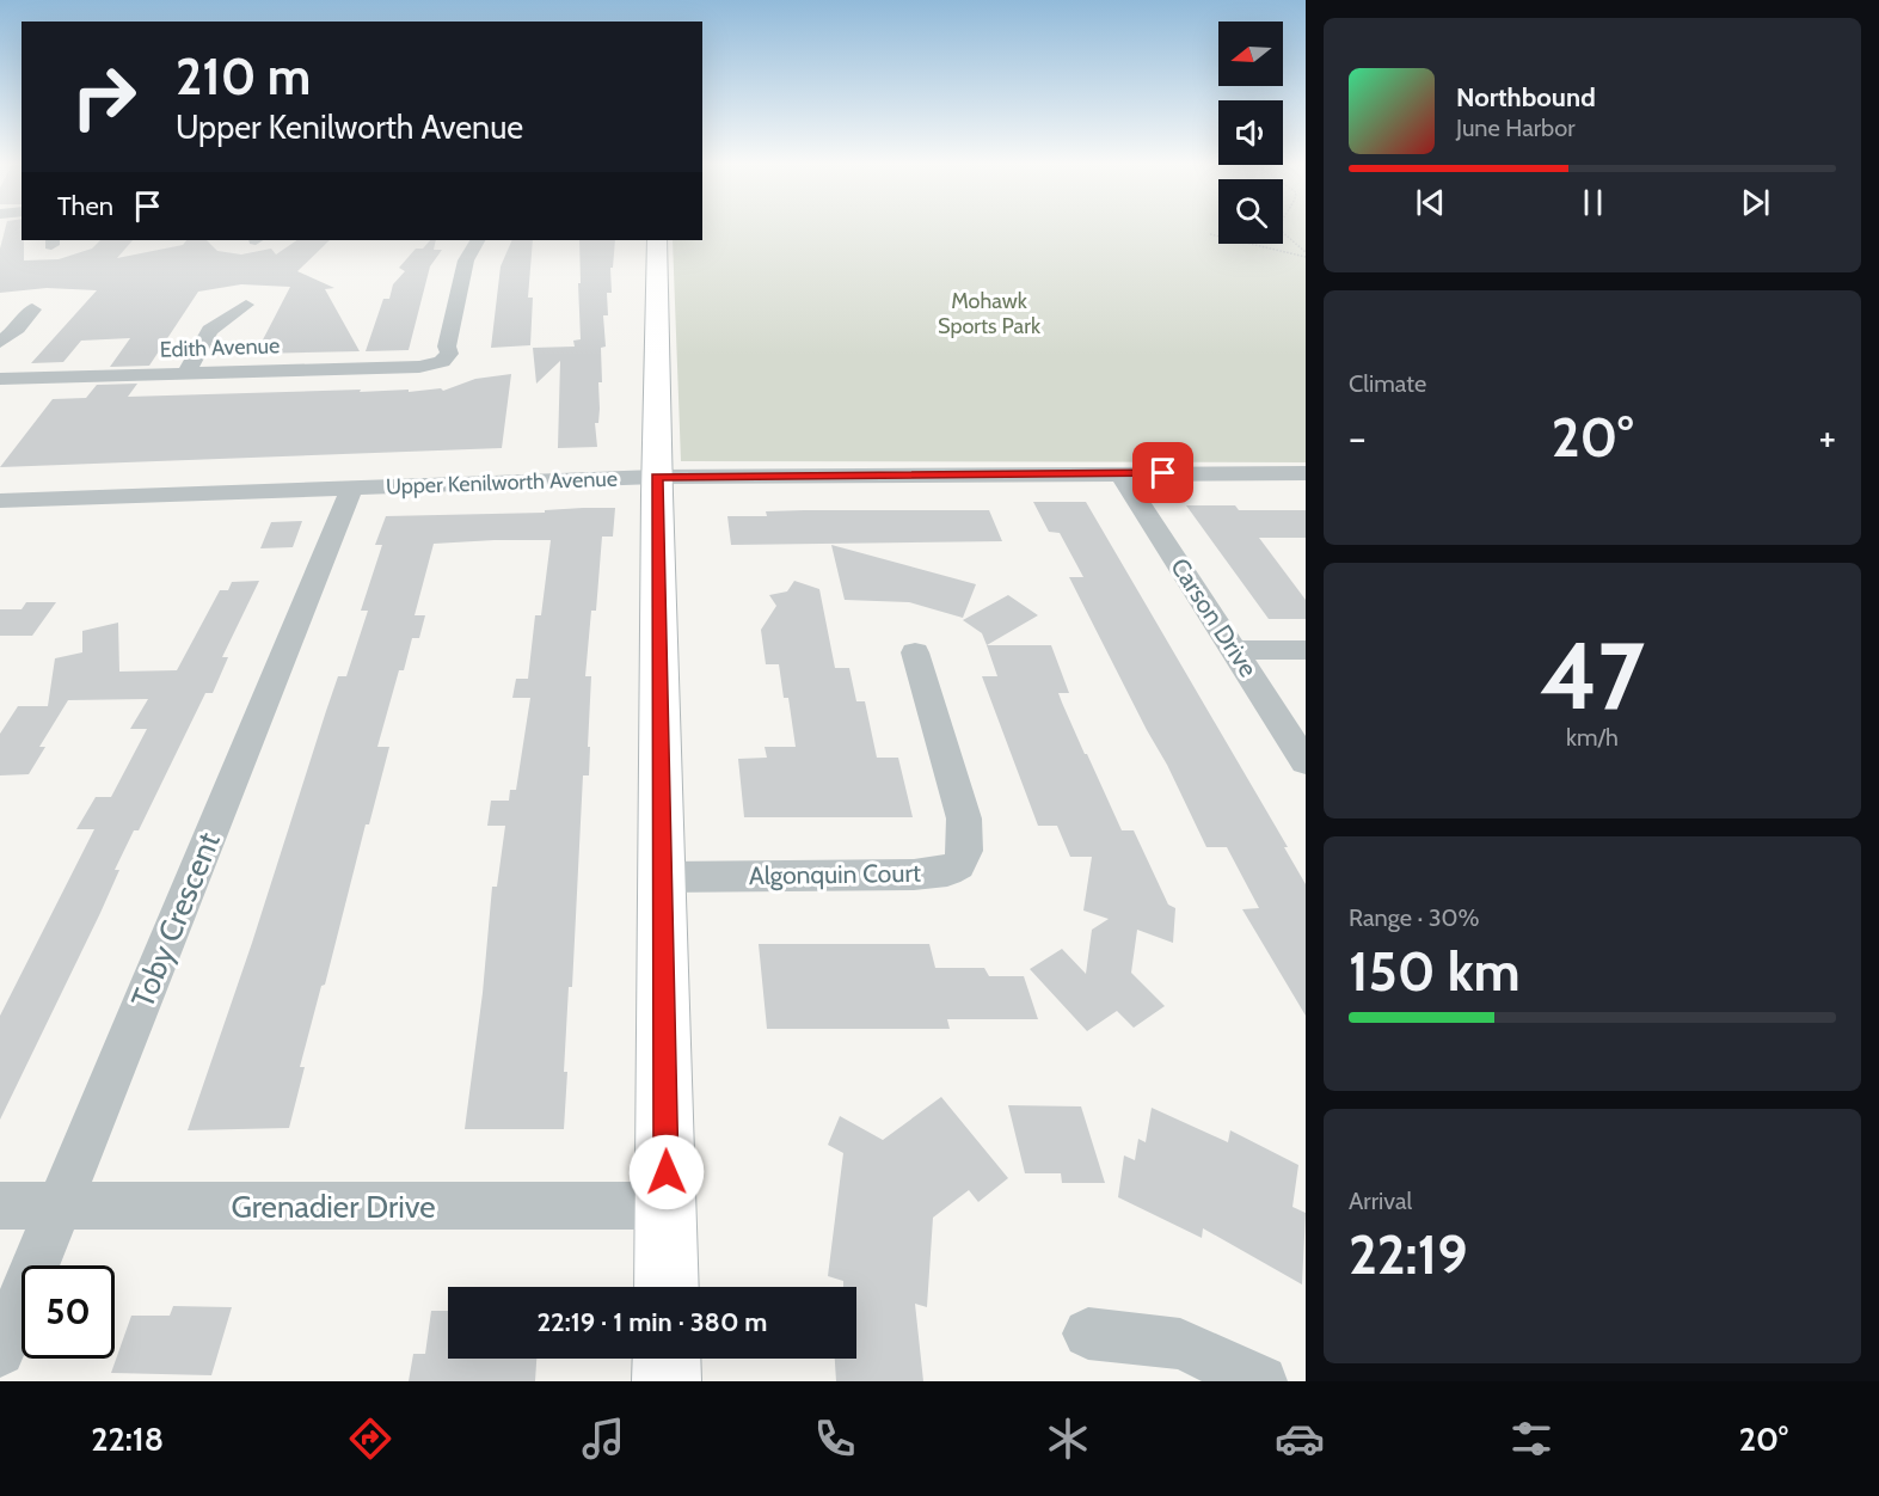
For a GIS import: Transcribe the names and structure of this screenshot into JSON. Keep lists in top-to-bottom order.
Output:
{
  "streets": {
    "street": [
      "Edith Avenue",
      "Upper Kenilworth Avenue",
      "Carson Drive",
      "Algonquin Court",
      "Toby Crescent",
      "Grenadier Drive"
    ]
  },
  "crossings": [
    ["Upper Kenilworth Avenue", "Carson Drive"],
    ["Upper Kenilworth Avenue", "Toby Crescent"],
    ["Toby Crescent", "Grenadier Drive"]
  ],
  "parks": ["Mohawk Sports Park"],
  "north": "left",
  "page": {
    "turn": ["210 m", "Upper Kenilworth Avenue"],
    "song": ["Northbound", "June Harbor"],
    "then": "Then",
    "tile": [
      "Climate",
      ["47", "km/h"],
      ["Range · 30%", "150 km"],
      ["Arrival", "22:19"]
    ],
    "heat": ["−", "20°", "+"],
    "limit": "50",
    "trip": "22:19 · 1 min · 380 m",
    "tabs": ["22:18", "20°"]
  }
}
